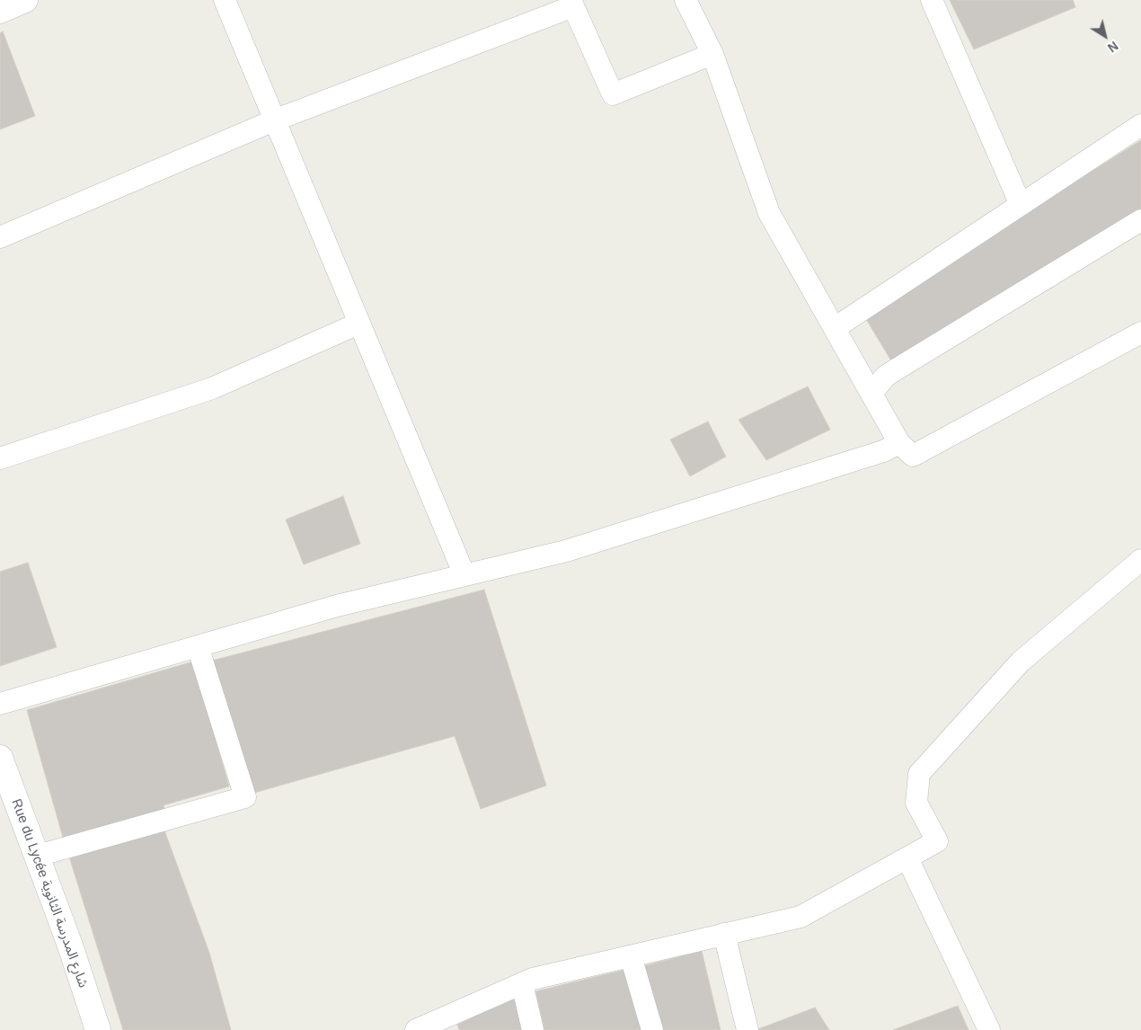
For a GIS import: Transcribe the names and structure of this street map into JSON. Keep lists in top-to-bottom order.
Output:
{
  "streets": {
    "street": ["Rue du Lycée شارع المدرسة الثانوية"]
  },
  "north": "bottom right"
}
